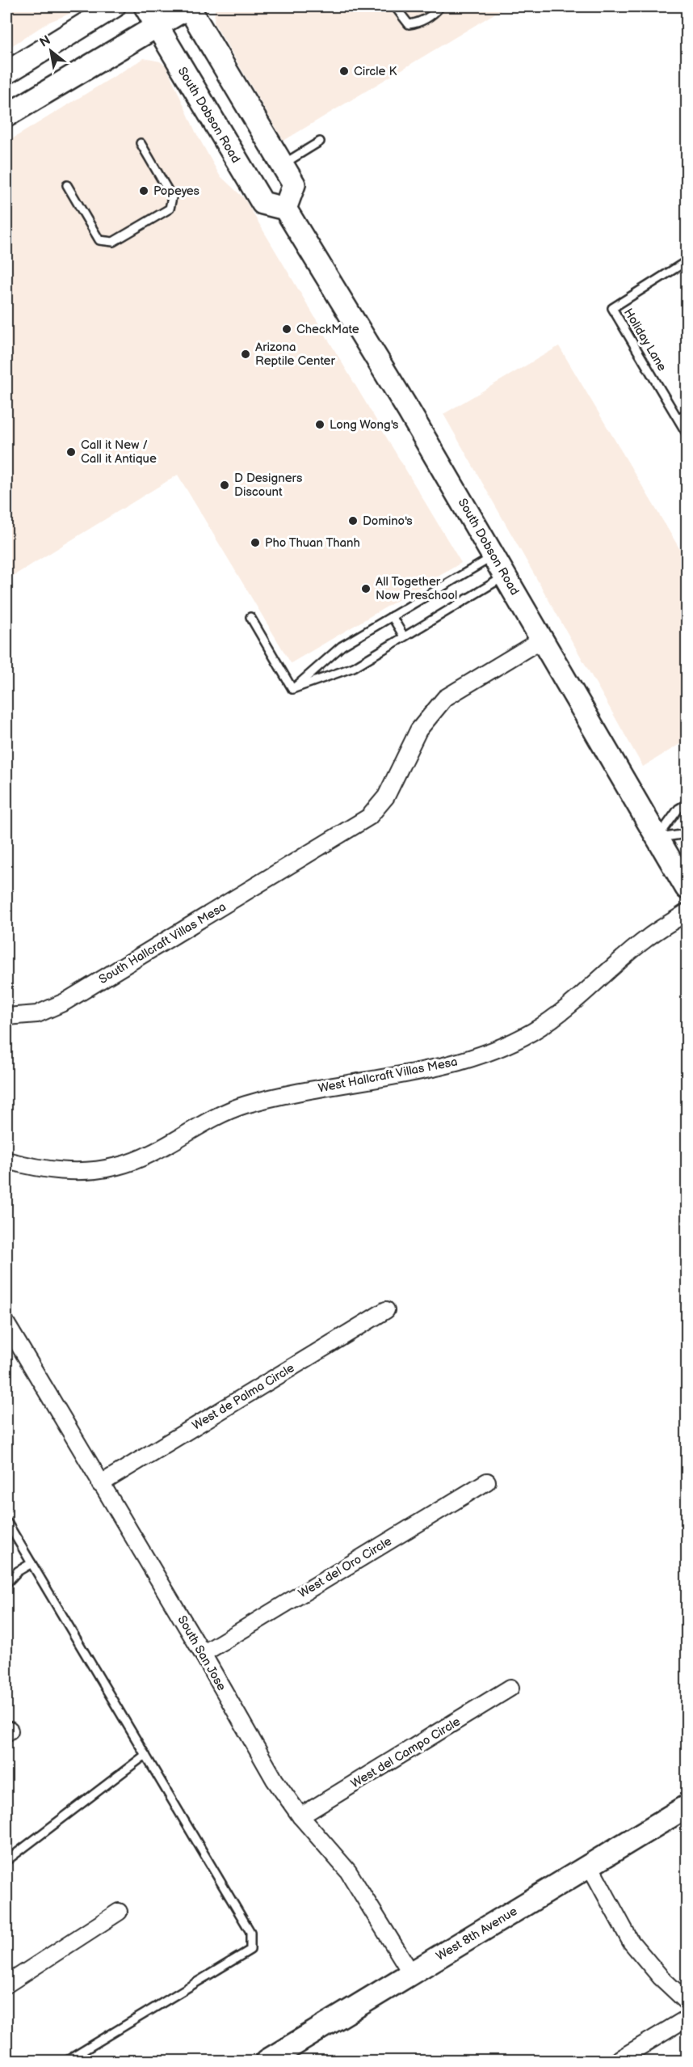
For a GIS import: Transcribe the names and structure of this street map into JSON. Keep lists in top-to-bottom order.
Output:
{
  "streets": {
    "main road": ["South Dobson Road", "West 8th Avenue"],
    "street": [
      "South Hallcraft Villas Mesa",
      "West Hallcraft Villas Mesa",
      "West de Palma Circle",
      "West del Oro Circle",
      "South San Jose",
      "West del Campo Circle"
    ],
    "lane": ["Holiday Lane"]
  },
  "crossings": [
    ["South Dobson Road", "South Hallcraft Villas Mesa"],
    ["West de Palma Circle", "South San Jose"],
    ["West del Oro Circle", "South San Jose"],
    ["South San Jose", "West del Campo Circle"],
    ["South San Jose", "West 8th Avenue"]
  ],
  "places": [
    "Circle K",
    "Popeyes",
    "CheckMate",
    "Arizona Reptile Center",
    "Long Wong's",
    "Call it New / Call it Antique",
    "D Designers Discount",
    "Domino's",
    "Pho Thuan Thanh",
    "All Together Now Preschool"
  ],
  "north": "top left"
}
